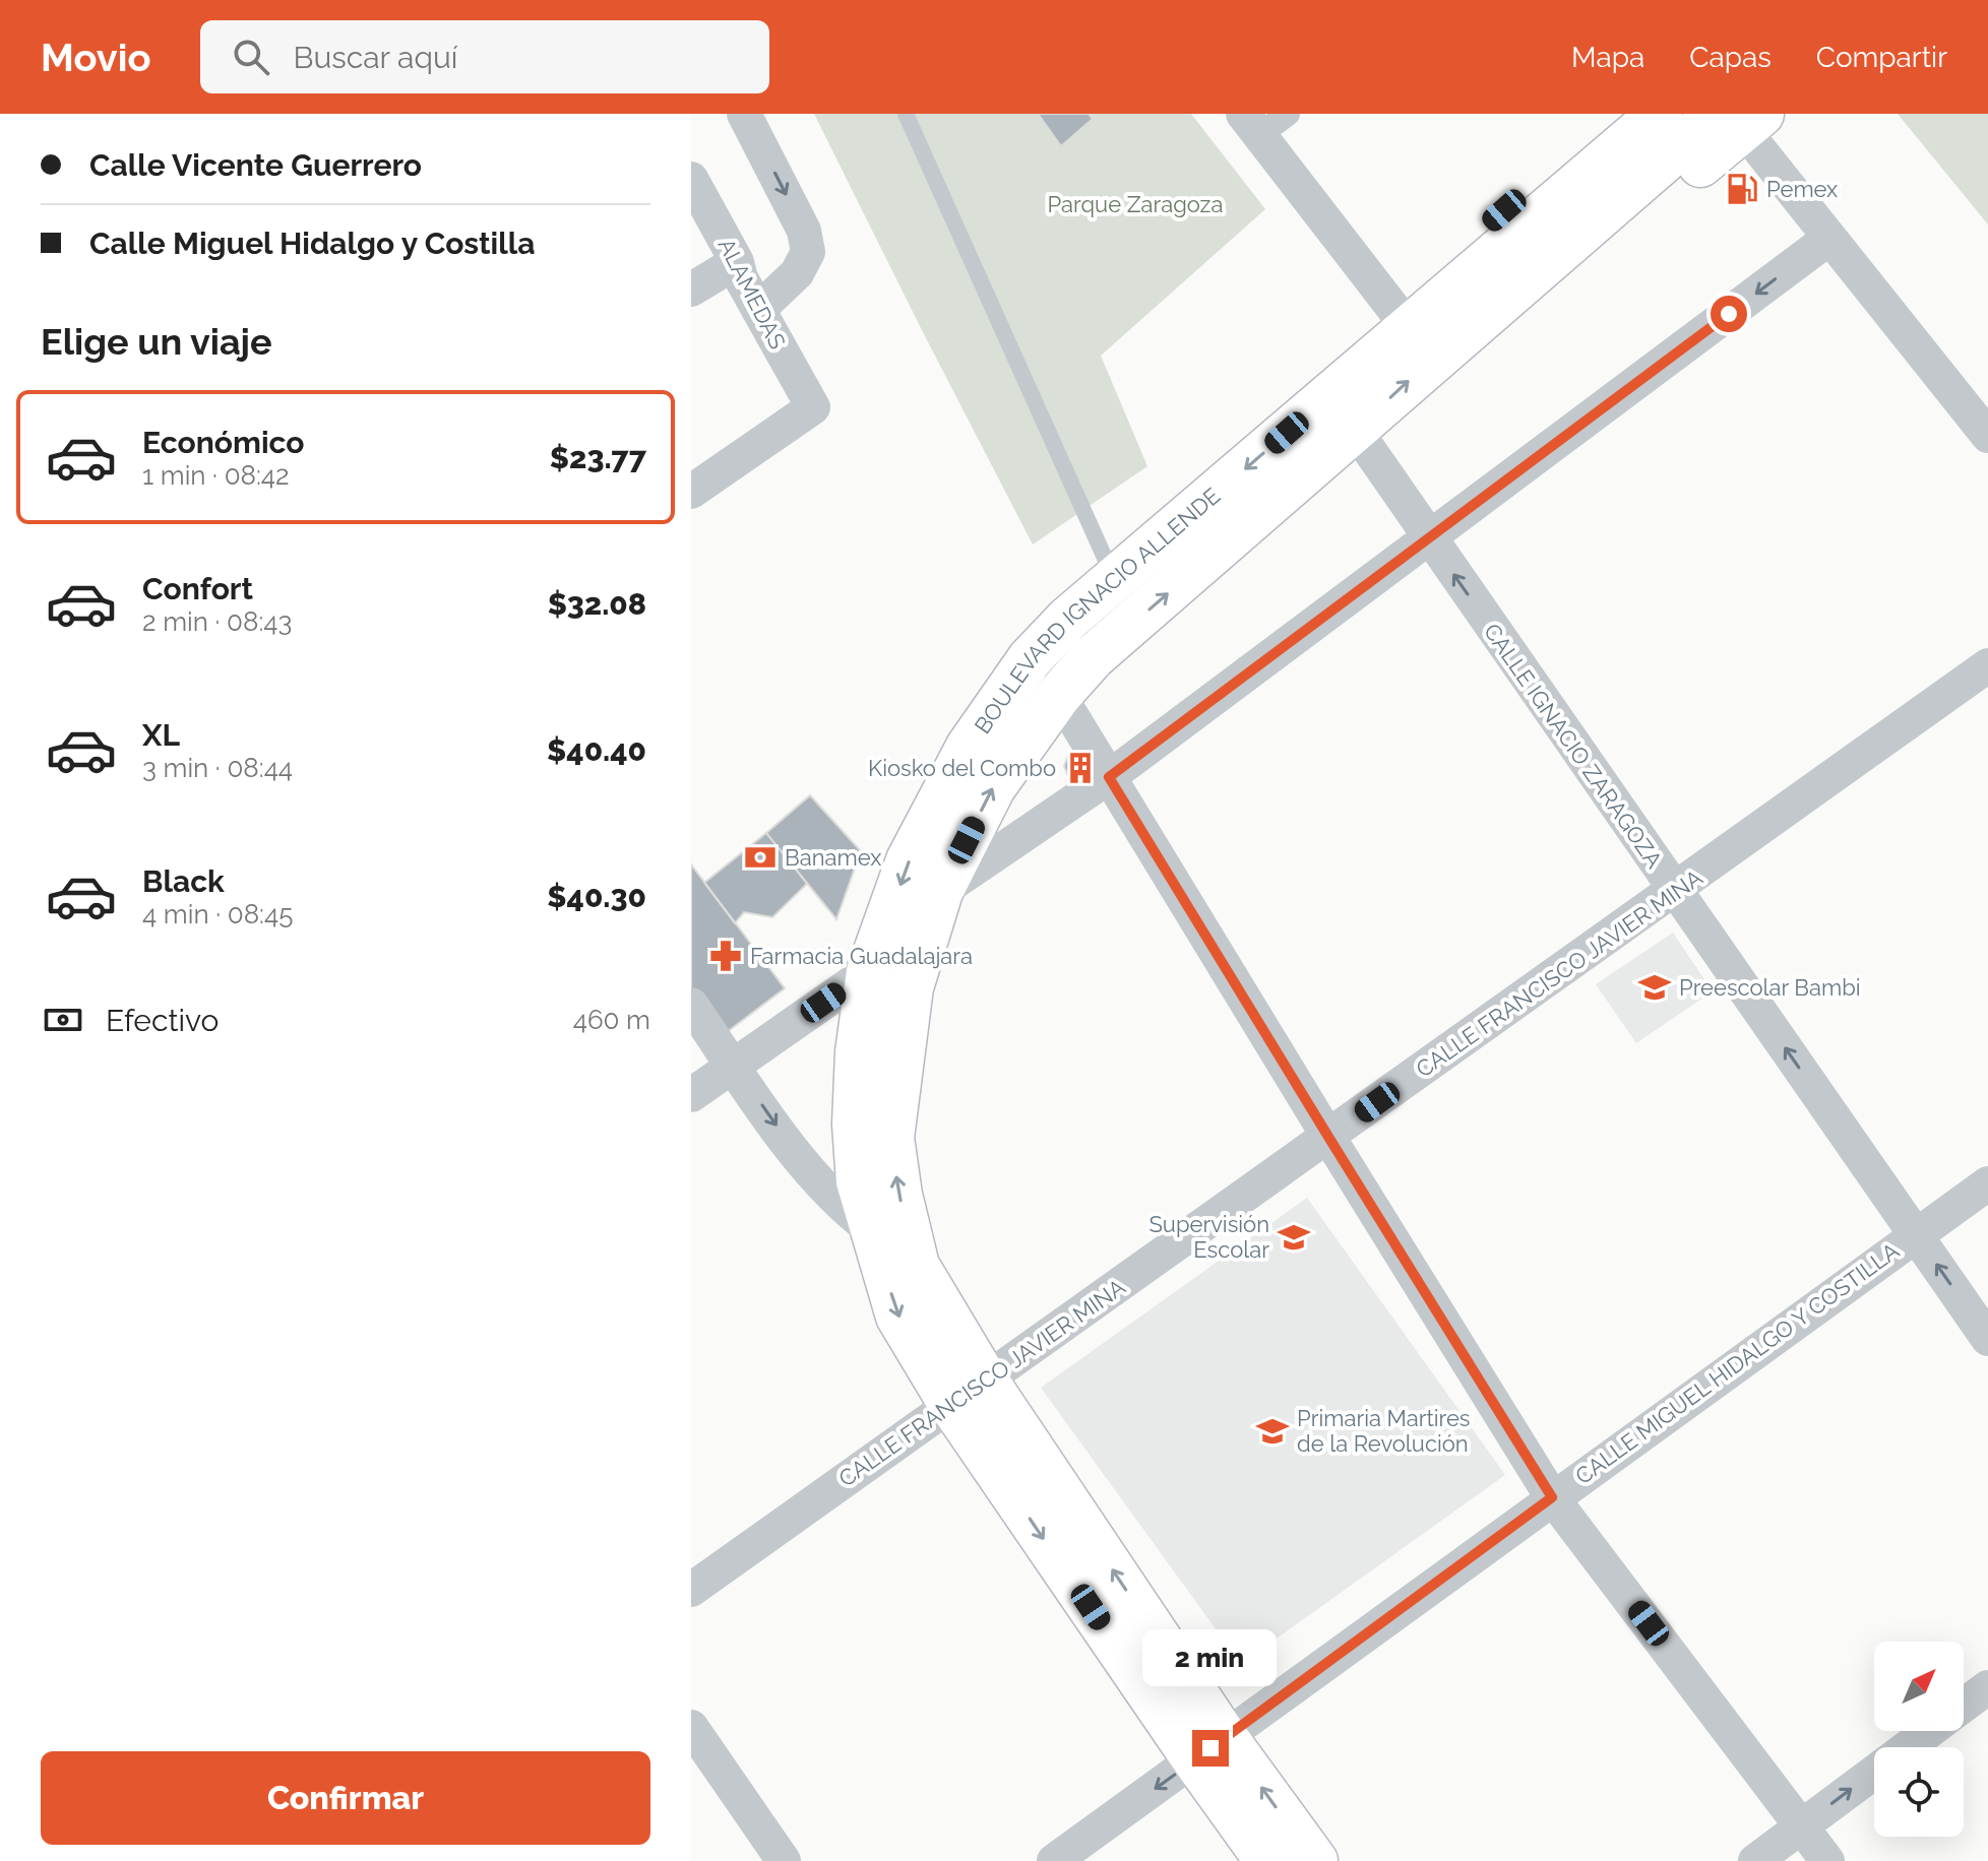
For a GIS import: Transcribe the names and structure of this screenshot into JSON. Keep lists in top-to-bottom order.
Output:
{
  "streets": {
    "main road": ["BOULEVARD IGNACIO ALLENDE"],
    "street": [
      "ALAMEDAS",
      "CALLE IGNACIO ZARAGOZA",
      "CALLE FRANCISCO JAVIER MINA",
      "CALLE MIGUEL HIDALGO Y COSTILLA"
    ]
  },
  "crossings": [
    ["BOULEVARD IGNACIO ALLENDE", "CALLE IGNACIO ZARAGOZA"],
    ["BOULEVARD IGNACIO ALLENDE", "CALLE FRANCISCO JAVIER MINA"],
    ["BOULEVARD IGNACIO ALLENDE", "CALLE MIGUEL HIDALGO Y COSTILLA"],
    ["CALLE IGNACIO ZARAGOZA", "CALLE FRANCISCO JAVIER MINA"],
    ["CALLE IGNACIO ZARAGOZA", "CALLE MIGUEL HIDALGO Y COSTILLA"]
  ],
  "one_way": ["CALLE IGNACIO ZARAGOZA"],
  "parks": ["Parque Zaragoza"],
  "places": {
    "fuel station": ["Pemex"],
    "building": ["Kiosko del Combo"],
    "bank": ["Banamex"],
    "pharmacy": ["Farmacia Guadalajara"],
    "school or university": ["Preescolar Bambi", "Supervisión Escolar", "Primaria Martires de la Revolución"]
  },
  "north": "top right",
  "page": {
    "header": "Movio",
    "search": "Buscar aquí",
    "nav": ["Mapa", "Capas", "Compartir"],
    "banner": ["Calle Vicente Guerrero", "Calle Miguel Hidalgo y Costilla"],
    "heading": "Elige un viaje",
    "list": [
      {
        "name": "Económico",
        "note": "1 min · 08:42",
        "value": "$23.77"
      },
      {
        "name": "Confort",
        "note": "2 min · 08:43",
        "value": "$32.08"
      },
      {
        "name": "XL",
        "note": "3 min · 08:44",
        "value": "$40.40"
      },
      {
        "name": "Black",
        "note": "4 min · 08:45",
        "value": "$40.30"
      }
    ],
    "pay": ["Efectivo", "460 m"],
    "bubble": "2 min",
    "buttons": "Confirmar"
  }
}
